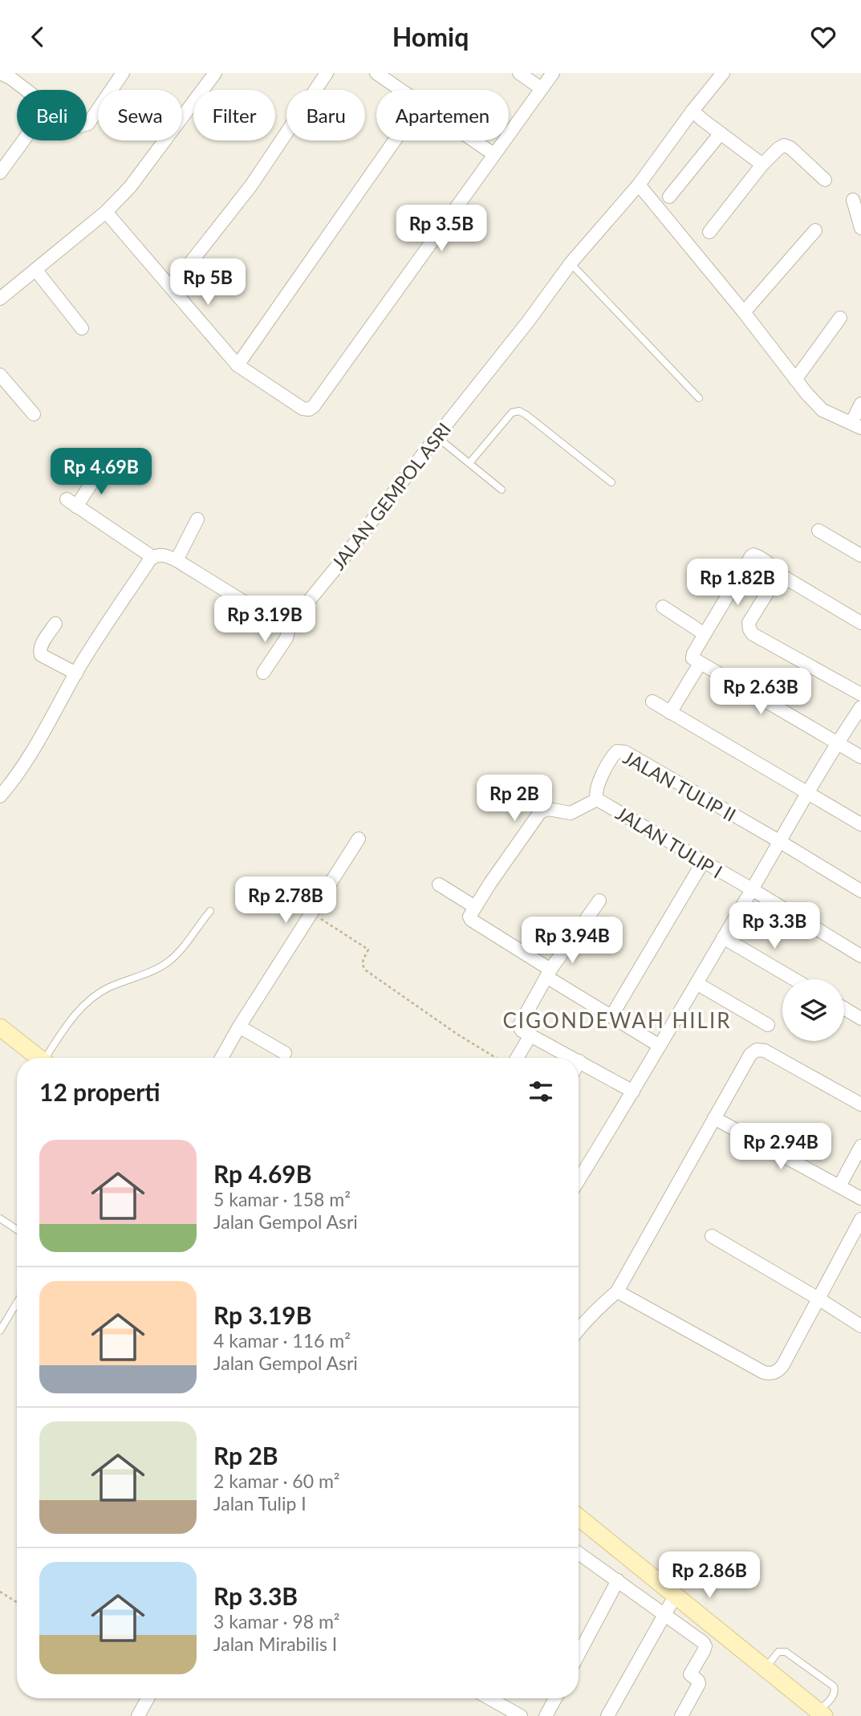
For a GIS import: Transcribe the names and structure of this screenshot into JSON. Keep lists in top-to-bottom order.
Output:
{
  "streets": {
    "street": ["JALAN GEMPOL ASRI", "JALAN TULIP II", "JALAN TULIP I"]
  },
  "crossings": [
    ["JALAN TULIP II", "JALAN TULIP I"]
  ],
  "districts": ["CIGONDEWAH HILIR"],
  "page": {
    "header": "Homiq",
    "chip": [
      "Beli",
      "Sewa",
      "Filter",
      "Baru",
      "Apartemen"
    ],
    "price": [
      "Rp 3.5B",
      "Rp 5B",
      "Rp 4.69B",
      "Rp 1.82B",
      "Rp 3.19B",
      "Rp 2.63B",
      "Rp 2B",
      "Rp 2.78B",
      "Rp 3.3B",
      "Rp 3.94B",
      "Rp 2.94B",
      "Rp 2.86B"
    ],
    "heading": "12 properti",
    "list": [
      {
        "name": "Rp 4.69B",
        "note": "5 kamar · 158 m² · Jalan Gempol Asri"
      },
      {
        "name": "Rp 3.19B",
        "note": "4 kamar · 116 m² · Jalan Gempol Asri"
      },
      {
        "name": "Rp 2B",
        "note": "2 kamar · 60 m² · Jalan Tulip I"
      },
      {
        "name": "Rp 3.3B",
        "note": "3 kamar · 98 m² · Jalan Mirabilis I"
      }
    ]
  }
}
